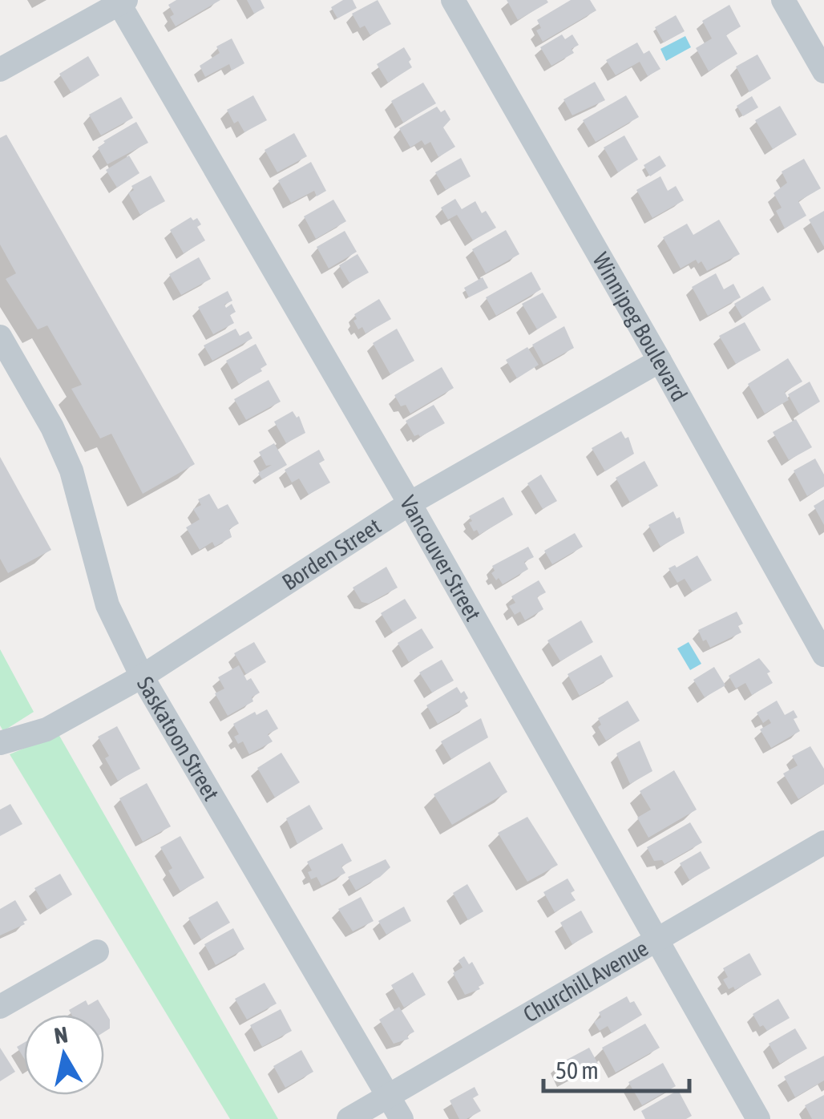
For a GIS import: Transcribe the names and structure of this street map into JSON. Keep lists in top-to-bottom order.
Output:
{
  "streets": {
    "street": [
      "Winnipeg Boulevard",
      "Borden Street",
      "Vancouver Street",
      "Saskatoon Street",
      "Churchill Avenue"
    ]
  },
  "crossings": [
    ["Winnipeg Boulevard", "Borden Street"],
    ["Borden Street", "Vancouver Street"],
    ["Borden Street", "Saskatoon Street"],
    ["Vancouver Street", "Churchill Avenue"],
    ["Saskatoon Street", "Churchill Avenue"]
  ],
  "scale_bar": "50 m",
  "north": "top"
}
